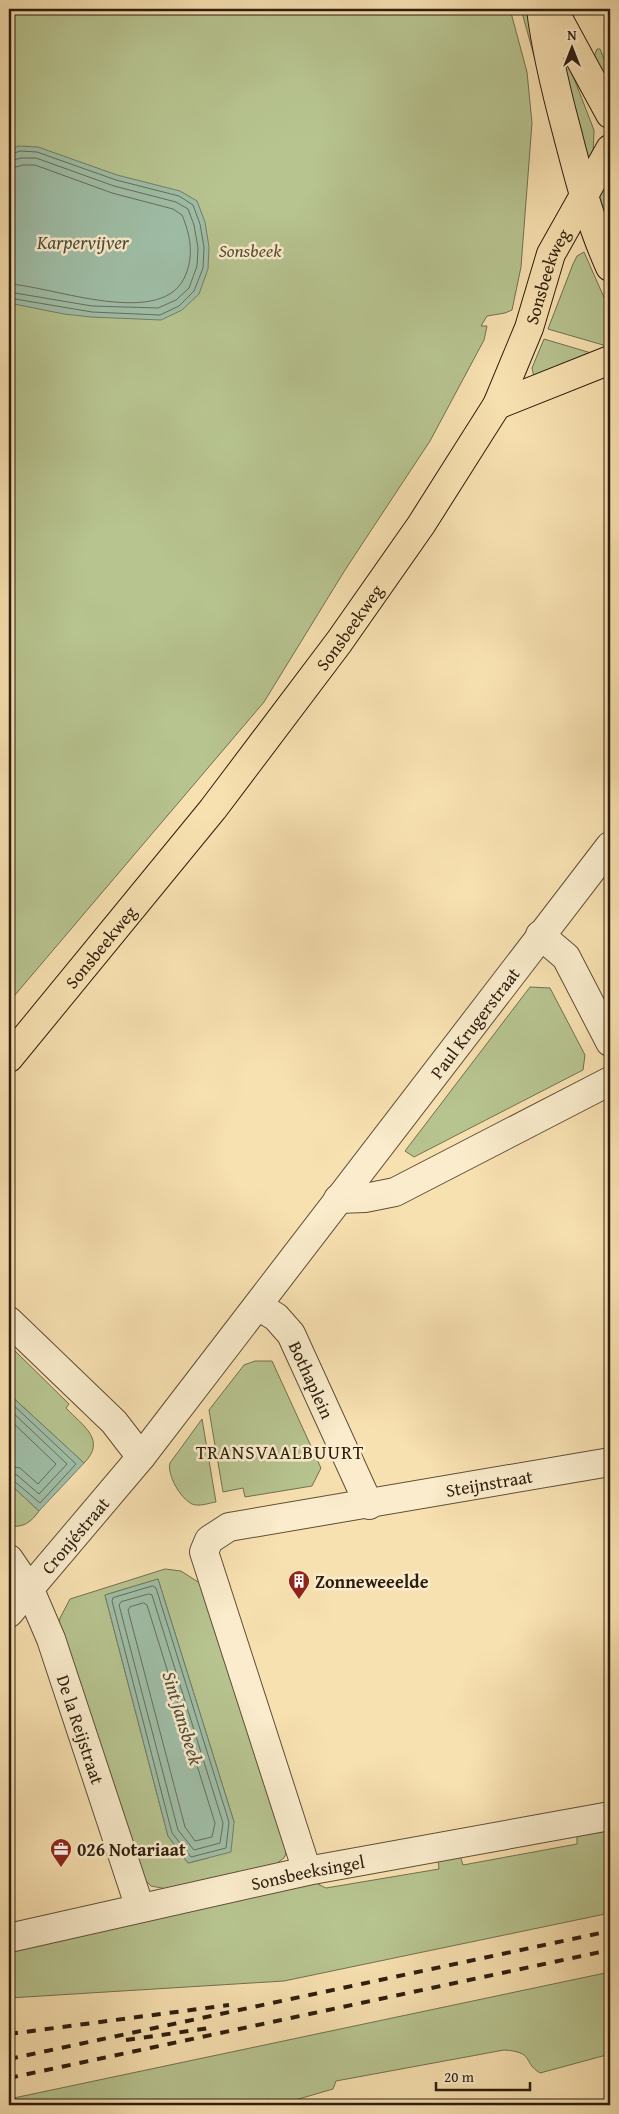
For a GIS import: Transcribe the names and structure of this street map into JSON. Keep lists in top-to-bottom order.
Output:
{
  "streets": {
    "main road": ["Sonsbeekweg"],
    "street": [
      "Paul Krugerstraat",
      "Bothaplein",
      "Steijnstraat",
      "Cronjéstraat",
      "De la Reijstraat",
      "Sonsbeeksingel"
    ]
  },
  "crossings": [
    ["Paul Krugerstraat", "Bothaplein"],
    ["Bothaplein", "Steijnstraat"],
    ["Cronjéstraat", "De la Reijstraat"],
    ["De la Reijstraat", "Sonsbeeksingel"]
  ],
  "districts": ["TRANSVAALBUURT"],
  "water": ["Karpervijver", "Sint Jansbeek"],
  "parks": ["Sonsbeek"],
  "places": {
    "building": ["Zonneweeelde"],
    "office": ["026 Notariaat"]
  },
  "scale_bar": "20 m",
  "north": "top"
}
